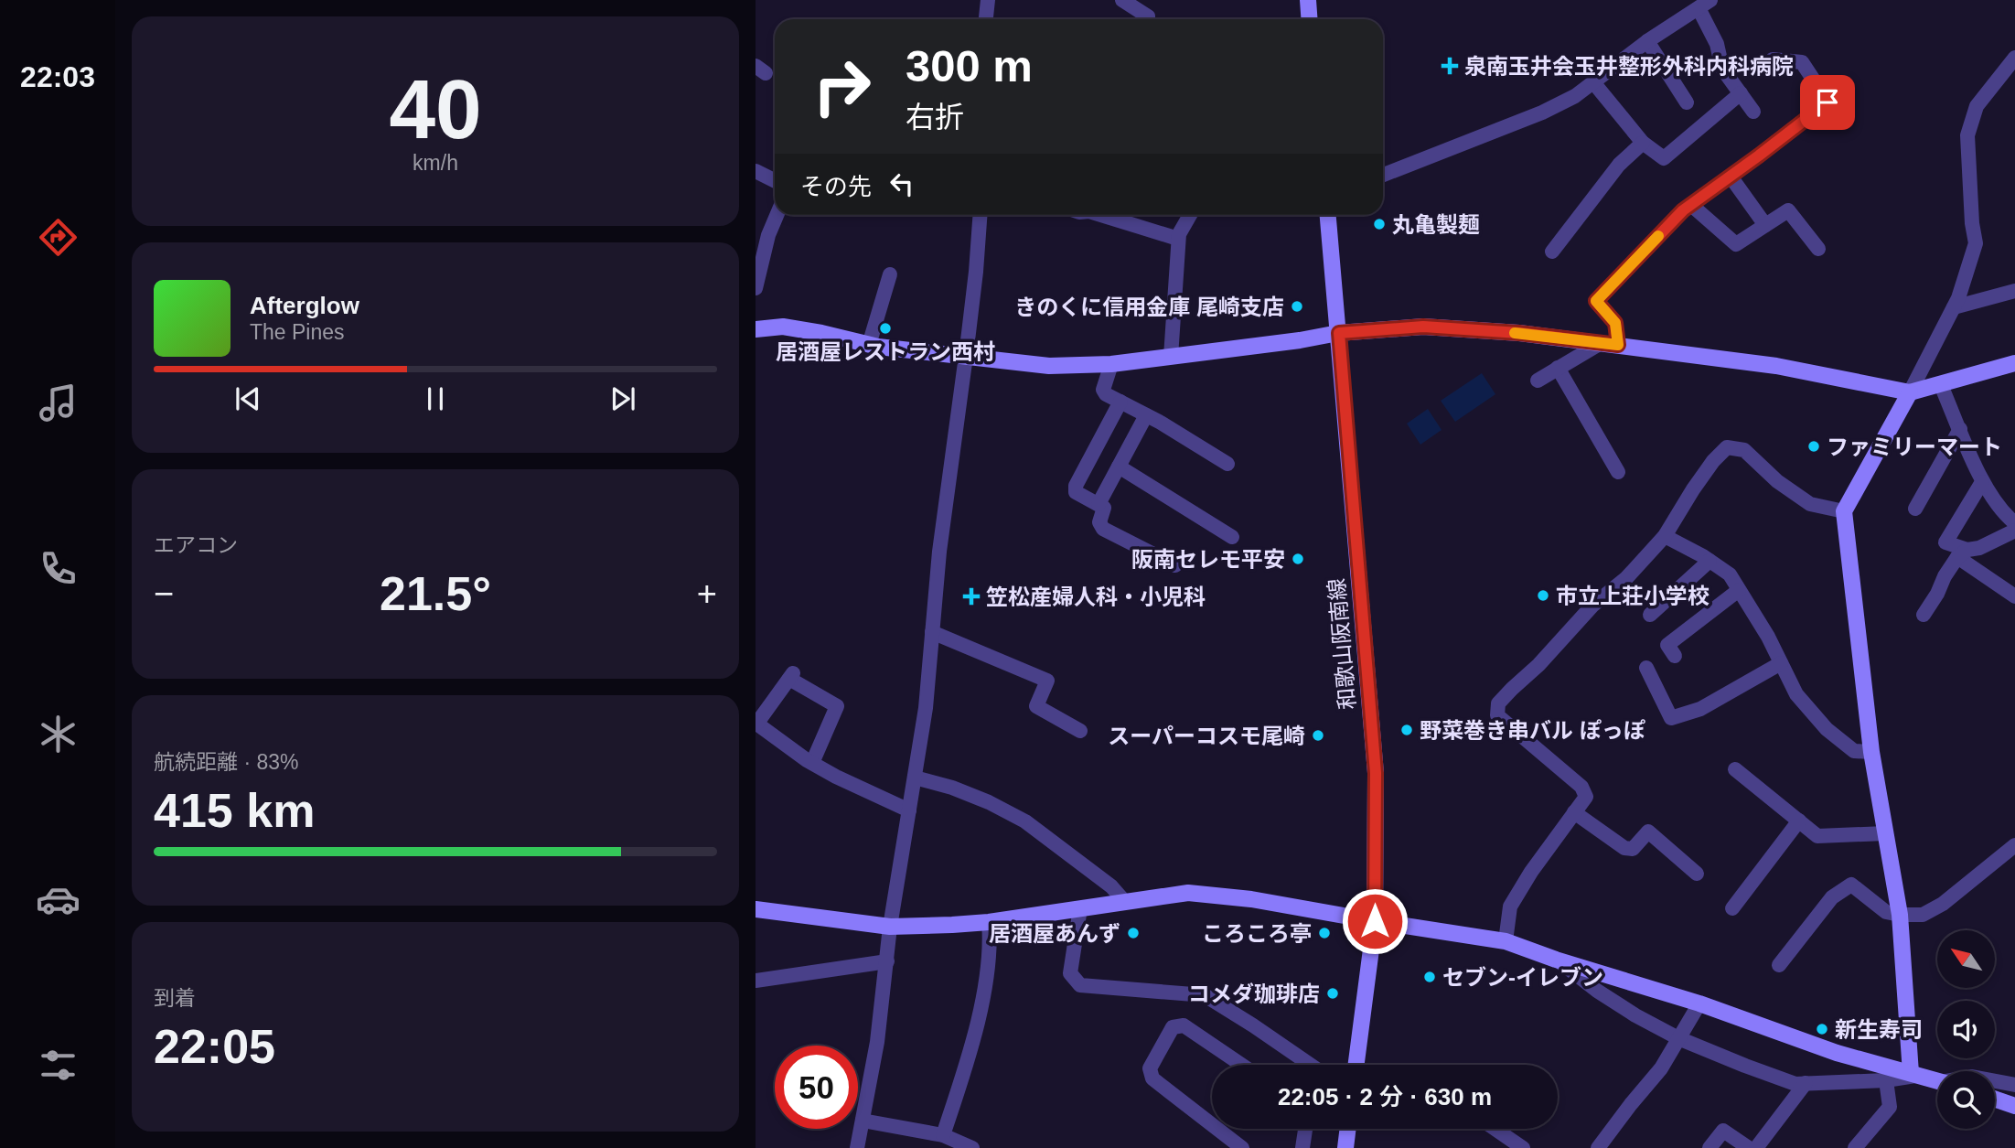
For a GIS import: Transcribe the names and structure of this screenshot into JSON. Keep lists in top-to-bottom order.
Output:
{
  "streets": {
    "street": ["和歌山阪南線"]
  },
  "places": {
    "health": ["泉南玉井会玉井整形外科内科病院", "笠松産婦人科・小児科"],
    "other": [
      "丸亀製麺",
      "きのくに信用金庫 尾崎支店",
      "居酒屋レストラン西村",
      "ファミリーマート",
      "阪南セレモ平安",
      "市立上荘小学校",
      "野菜巻き串バル ぽっぽ",
      "スーパーコスモ尾崎",
      "居酒屋あんず",
      "ころころ亭",
      "セブン-イレブン",
      "コメダ珈琲店",
      "新生寿司"
    ]
  },
  "north": "top left",
  "page": {
    "tabs": "22:03",
    "tile": [
      ["40", "km/h"],
      "エアコン",
      ["航続距離 · 83%", "415 km"],
      ["到着", "22:05"]
    ],
    "turn": ["300 m", "右折"],
    "then": "その先",
    "song": ["Afterglow", "The Pines"],
    "heat": ["−", "21.5°", "+"],
    "limit": "50",
    "trip": "22:05 · 2 分 · 630 m"
  }
}
